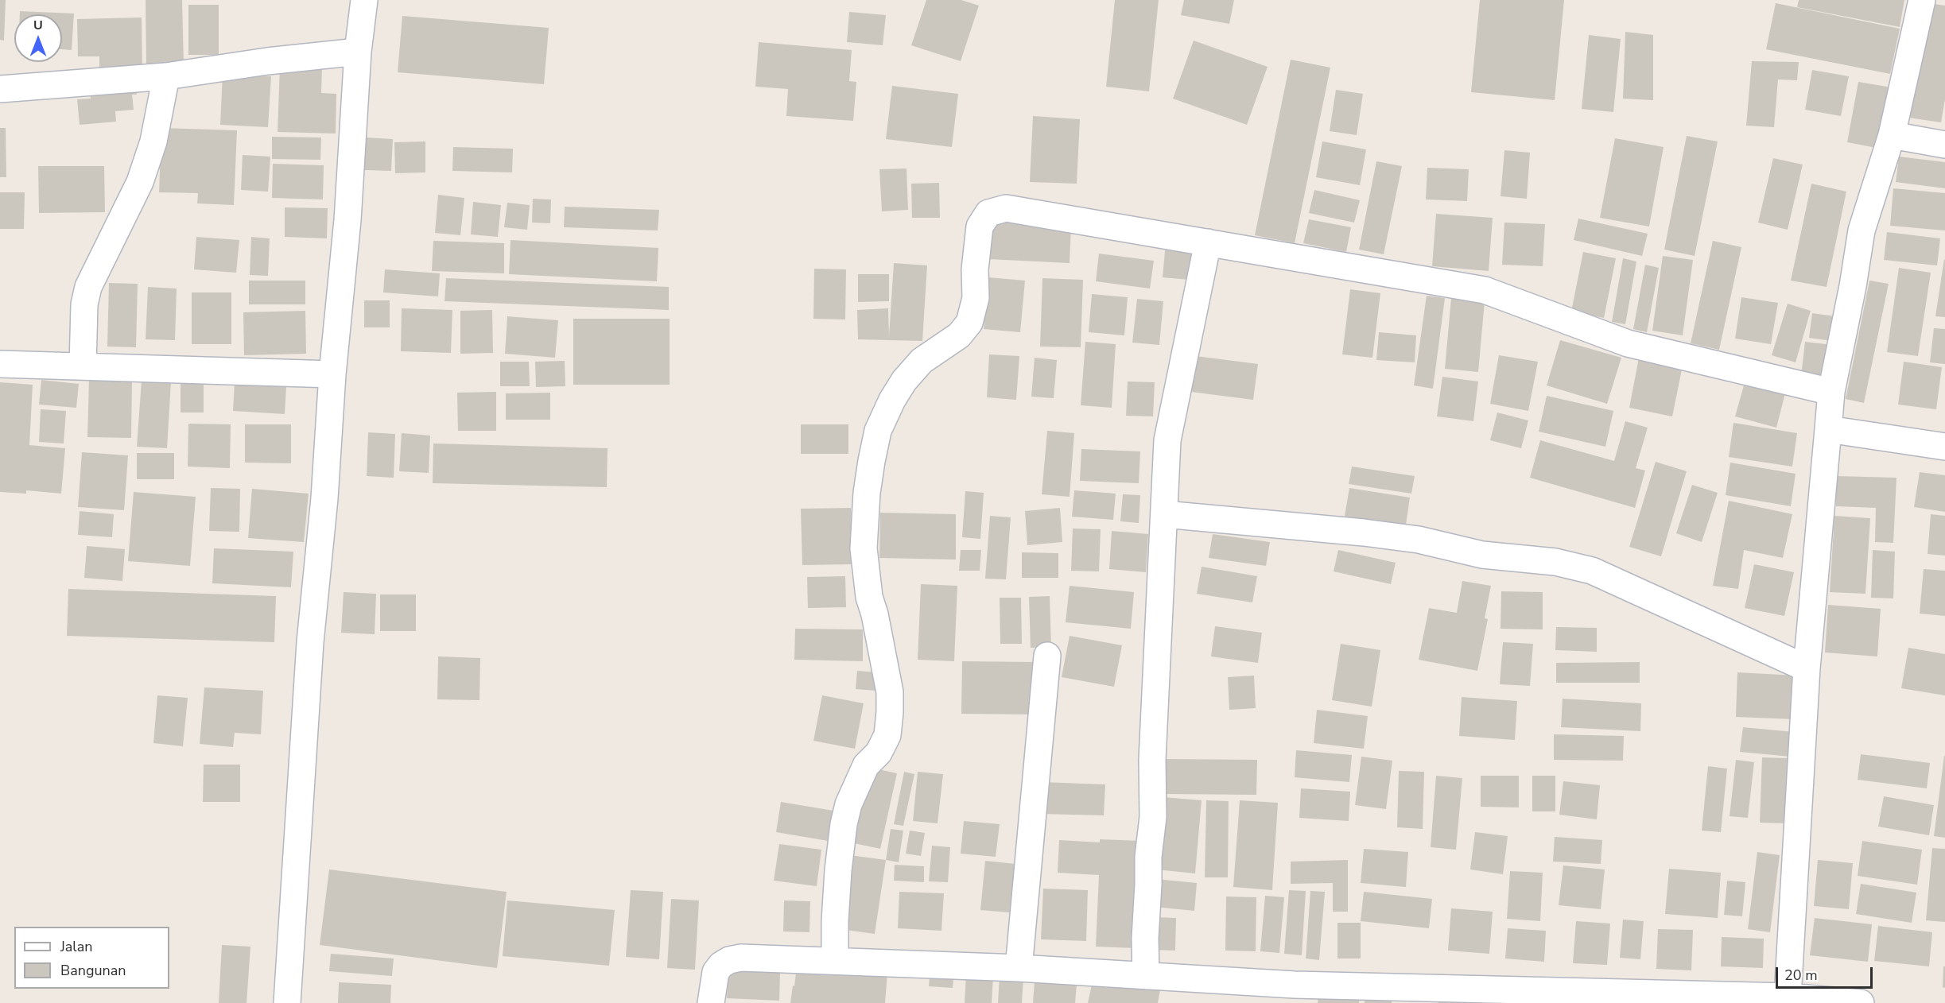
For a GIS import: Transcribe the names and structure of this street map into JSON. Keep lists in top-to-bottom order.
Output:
{
  "legend": ["Jalan", "Bangunan"],
  "scale_bar": "20 m",
  "north": "top"
}
